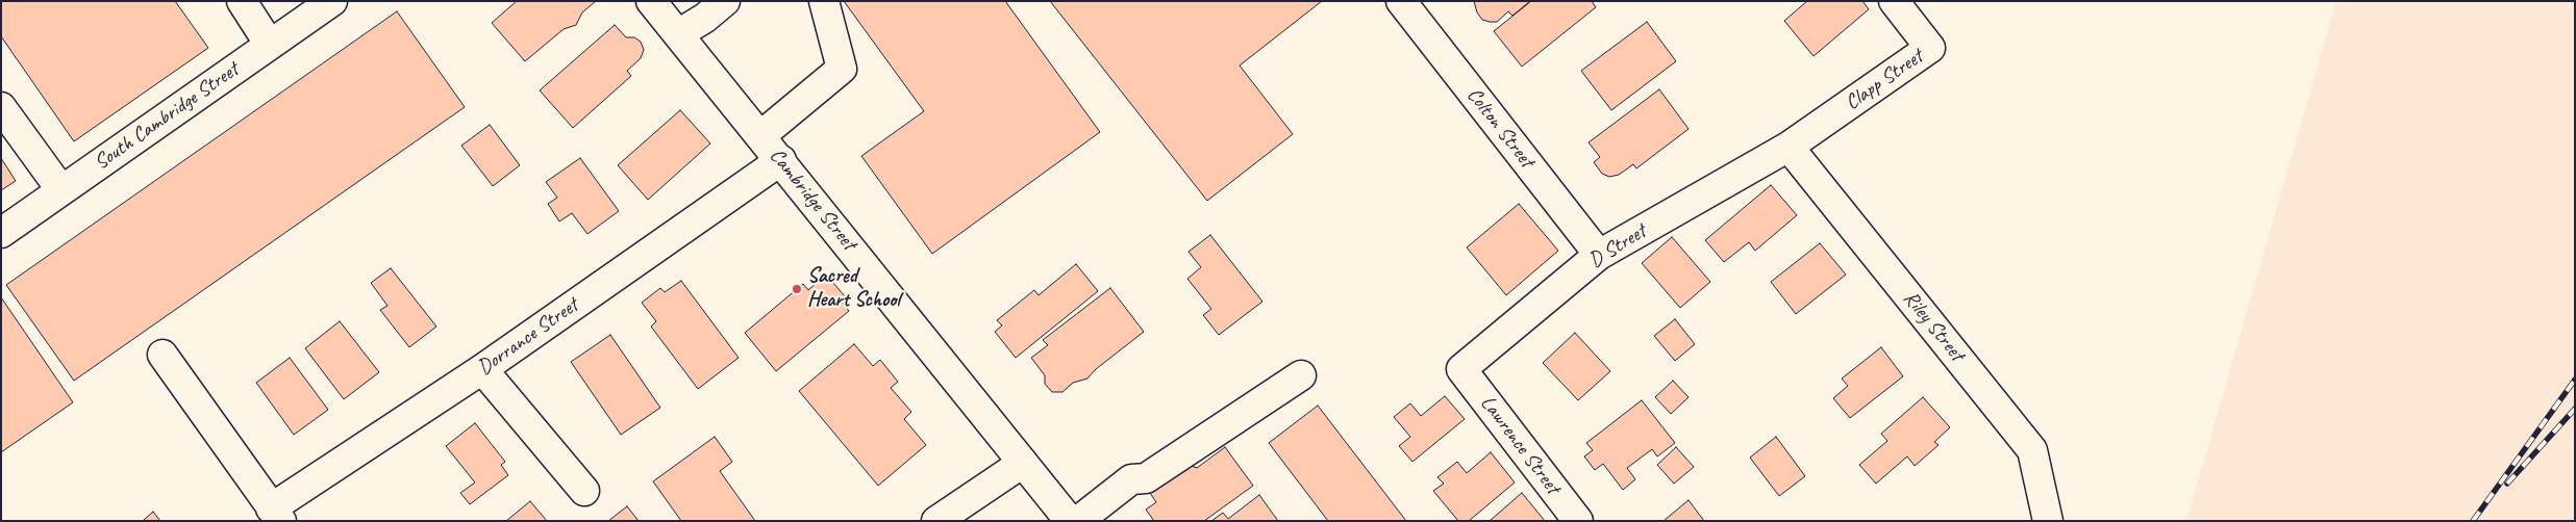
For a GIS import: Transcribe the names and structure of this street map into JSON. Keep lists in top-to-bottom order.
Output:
{
  "streets": {
    "street": [
      "Clapp Street",
      "South Cambridge Street",
      "Colton Street",
      "Cambridge Street",
      "D Street",
      "Riley Street",
      "Dorrance Street",
      "Lawrence Street"
    ]
  },
  "crossings": [
    ["Clapp Street", "D Street"],
    ["Clapp Street", "Riley Street"],
    ["Colton Street", "D Street"],
    ["Cambridge Street", "Dorrance Street"],
    ["D Street", "Riley Street"],
    ["D Street", "Lawrence Street"]
  ],
  "places": ["Sacred Heart School"]
}
